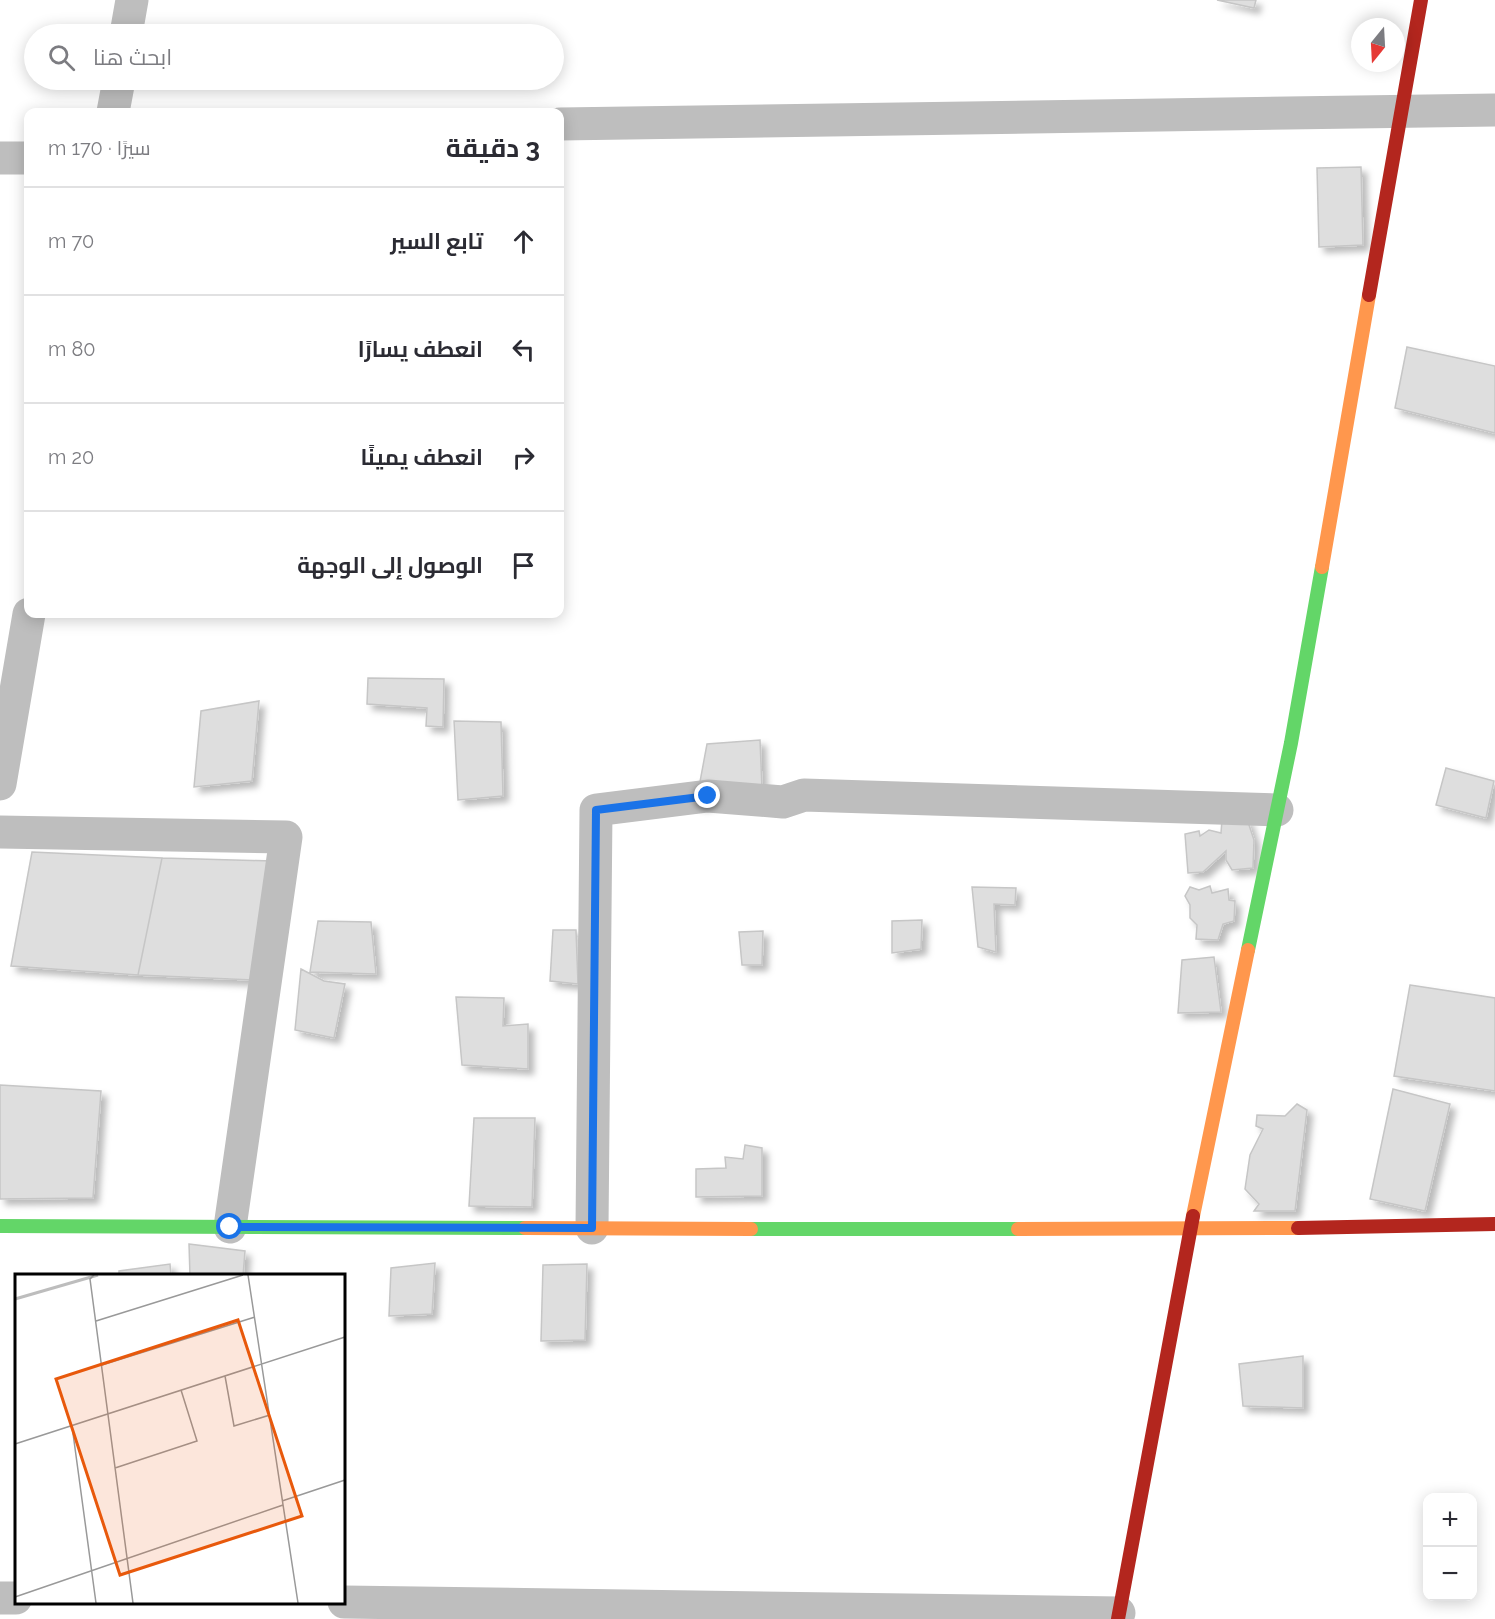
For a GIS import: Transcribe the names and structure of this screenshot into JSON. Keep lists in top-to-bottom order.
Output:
{
  "north": "bottom",
  "page": {
    "search": "ابحث هنا",
    "heading": ["3 دقيقة", "سيرًا · 170 m"],
    "list": [
      ["تابع السير", "70 m"],
      ["انعطف يسارًا", "80 m"],
      ["انعطف يمينًا", "20 m"],
      "الوصول إلى الوجهة"
    ],
    "map_buttons": ["+", "−"]
  }
}
